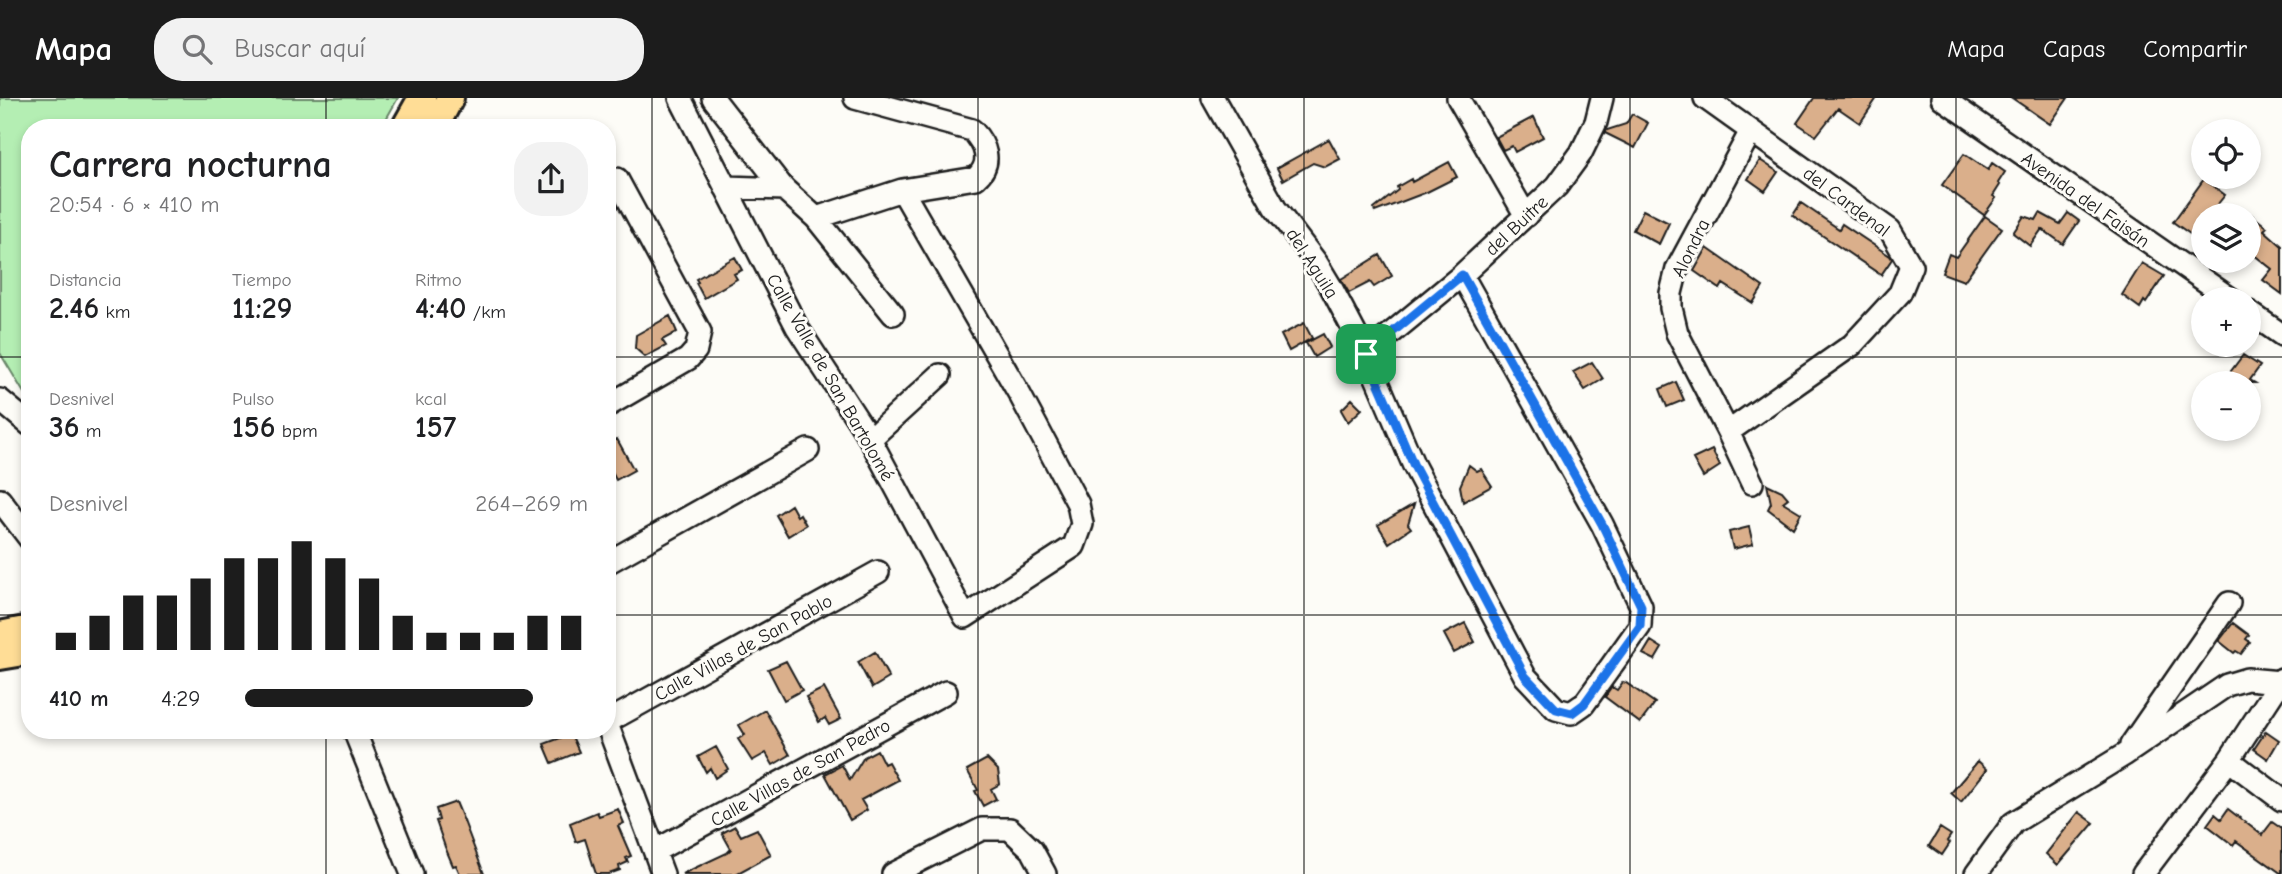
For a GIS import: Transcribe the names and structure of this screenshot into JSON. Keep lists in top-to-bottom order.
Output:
{
  "streets": {
    "street": [
      "Avenida del Faisán",
      "del Cardenal",
      "del Buitre",
      "Alondra",
      "del Aguila",
      "Calle Valle de San Bartolomé",
      "Calle Villas de San Pablo",
      "Calle Villas de San Pedro"
    ]
  },
  "crossings": [
    ["del Cardenal", "Alondra"],
    ["del Buitre", "del Aguila"]
  ],
  "page": {
    "header": "Mapa",
    "search": "Buscar aquí",
    "nav": ["Mapa", "Capas", "Compartir"],
    "map_buttons": ["+", "−"],
    "heading": ["Carrera nocturna", "20:54 · 6 × 410 m"],
    "stats": [
      ["Distancia", "2.46 km"],
      ["Tiempo", "11:29"],
      ["Ritmo", "4:40 /km"],
      ["Desnivel", "36 m"],
      ["Pulso", "156 bpm"],
      ["kcal", "157"]
    ],
    "chart": ["Desnivel", "264–269 m"],
    "list": [
      {
        "name": "410 m",
        "note": "4:29"
      }
    ]
  }
}
